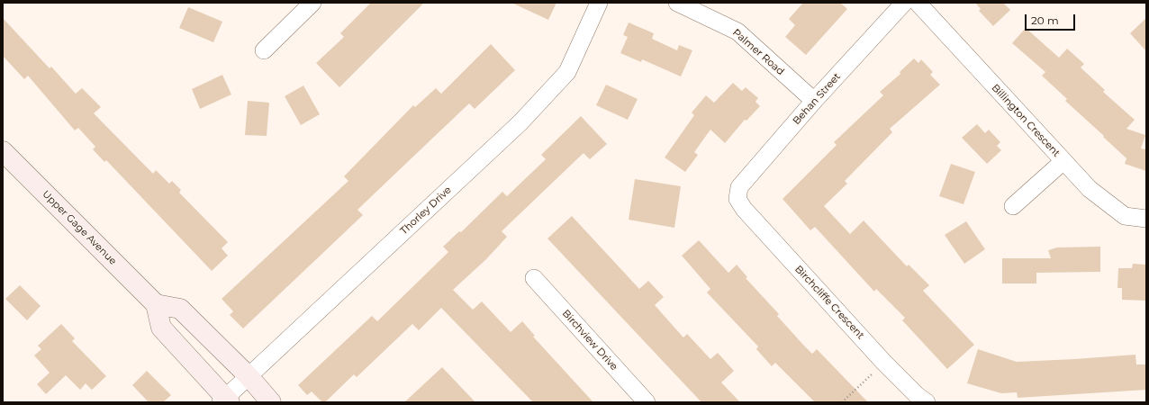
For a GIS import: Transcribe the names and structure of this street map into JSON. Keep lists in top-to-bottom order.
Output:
{
  "streets": {
    "main road": ["Upper Gage Avenue"],
    "street": [
      "Palmer Road",
      "Behan Street",
      "Billington Crescent",
      "Thorley Drive",
      "Birchcliffe Crescent",
      "Birchview Drive"
    ]
  },
  "crossings": [
    ["Palmer Road", "Behan Street"],
    ["Behan Street", "Birchcliffe Crescent"]
  ],
  "scale_bar": "20 m"
}
